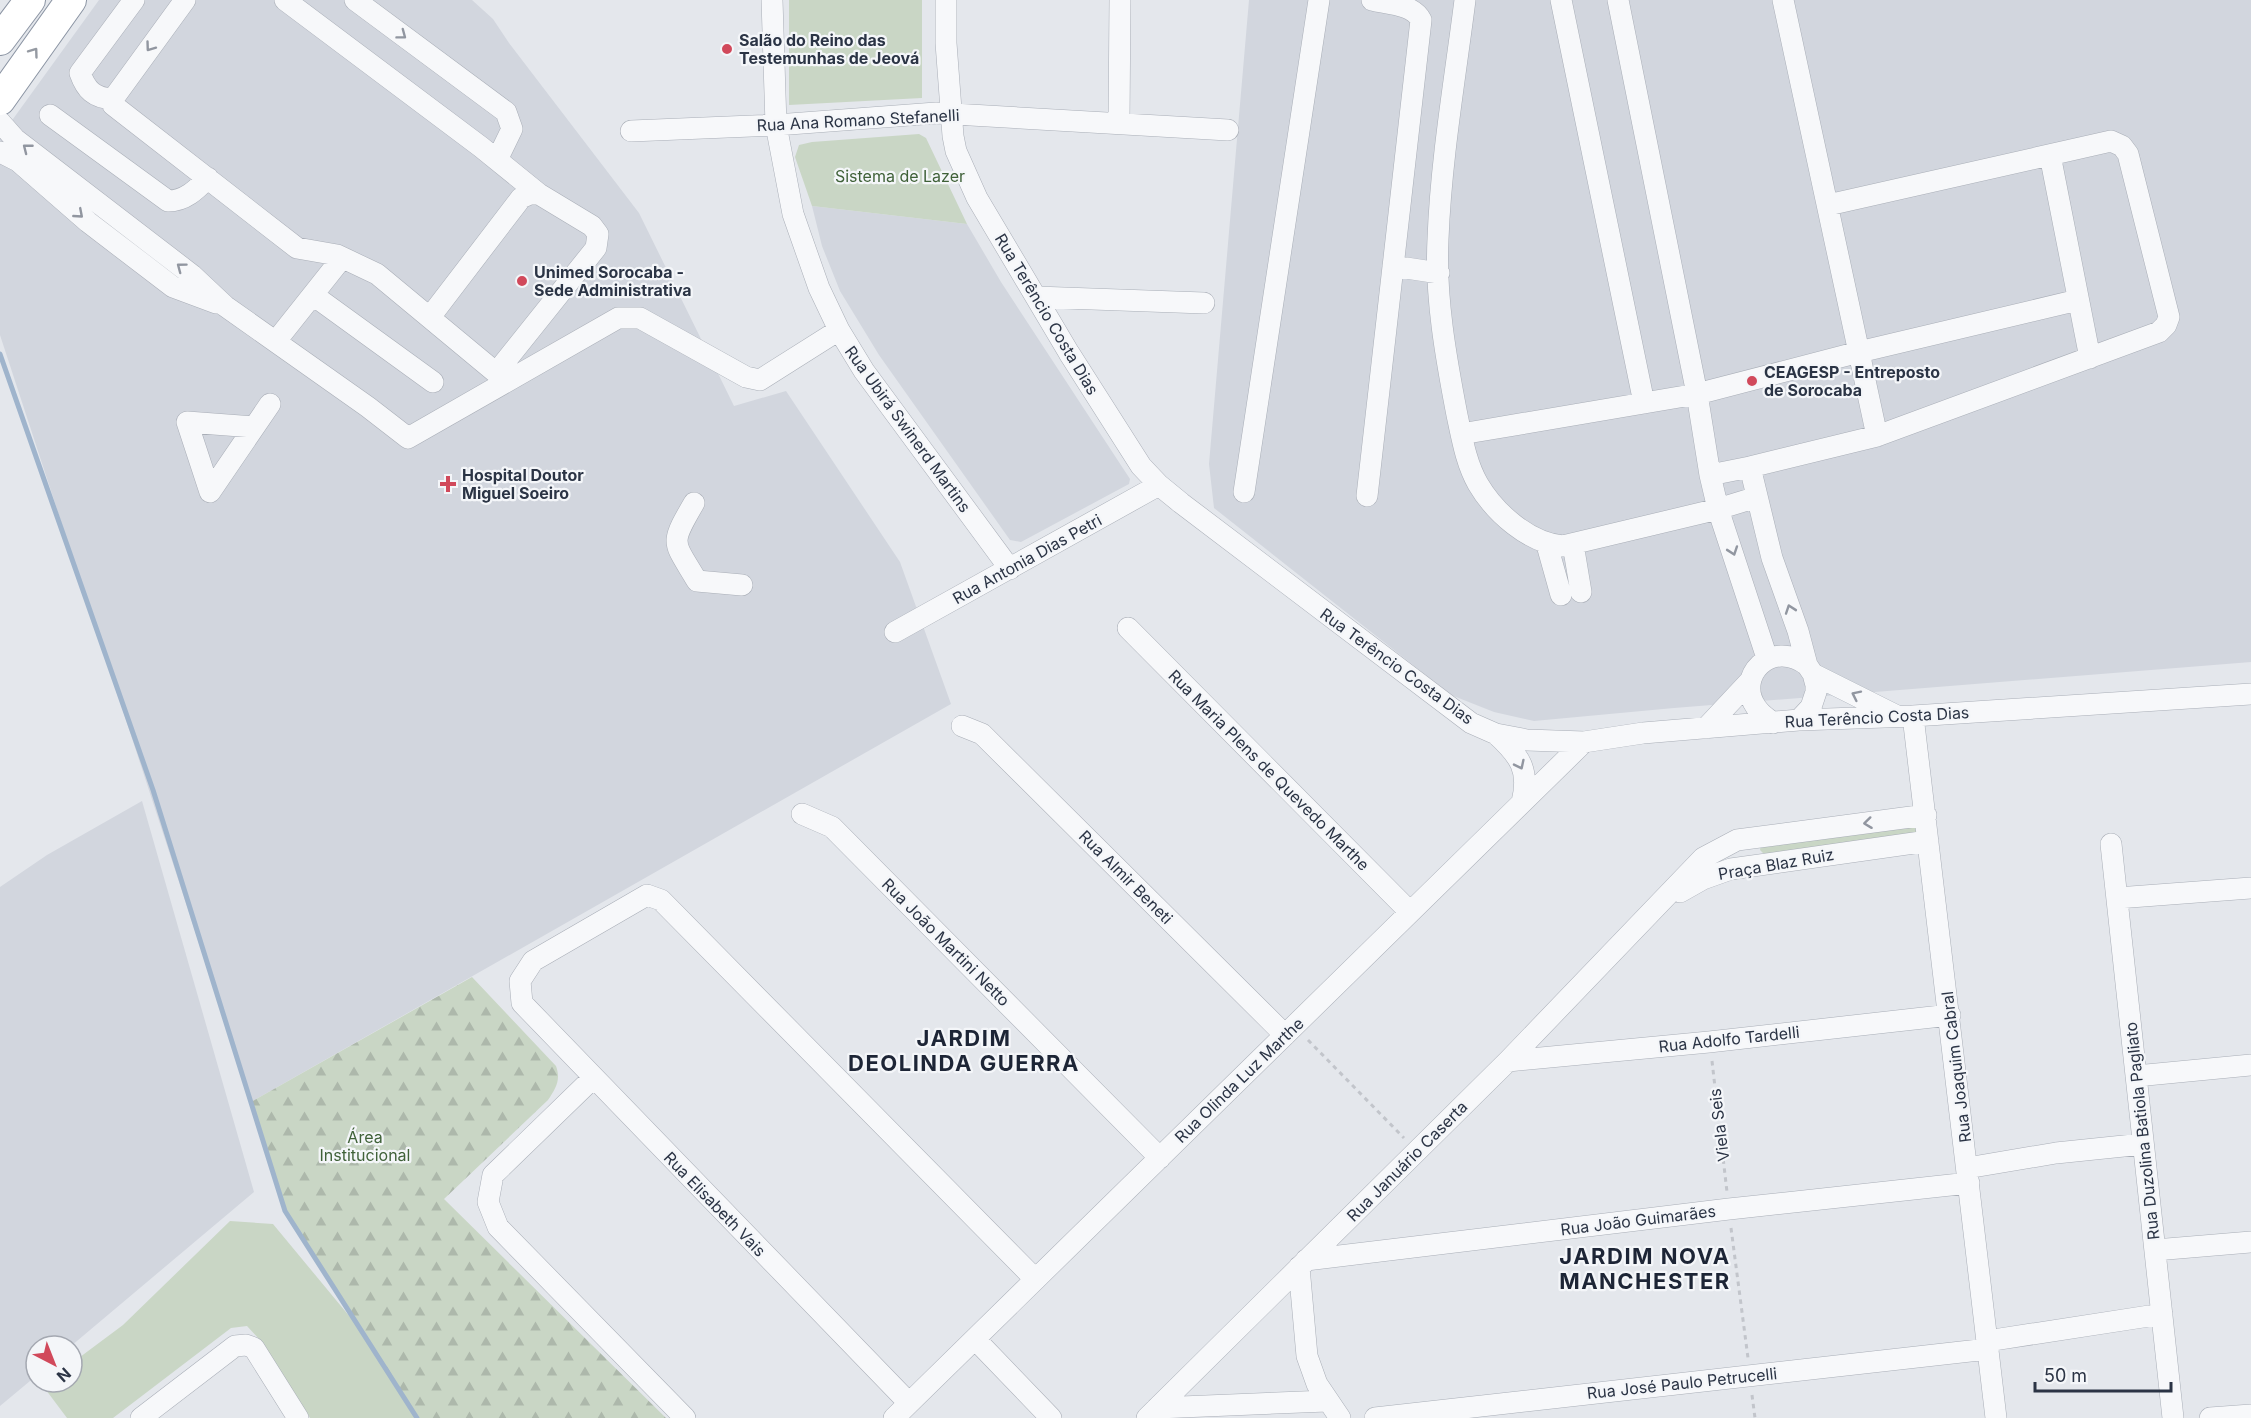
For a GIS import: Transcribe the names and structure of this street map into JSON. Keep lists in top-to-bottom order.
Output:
{
  "streets": {
    "street": [
      "Rua Ana Romano Stefanelli",
      "Rua Terêncio Costa Dias",
      "Rua Ubirá Swinerd Martins",
      "Rua Antonia Dias Petri",
      "Rua Maria Plens de Quevedo Marthe",
      "Praça Blaz Ruiz",
      "Rua Almir Beneti",
      "Rua João Martini Netto",
      "Rua Adolfo Tardelli",
      "Rua Joaquim Cabral",
      "Rua Olinda Luz Marthe",
      "Rua Duzolina Batiola Pagliato",
      "Rua Januário Caserta",
      "Rua Elisabeth Vais",
      "Rua João Guimarães",
      "Rua José Paulo Petrucelli"
    ],
    "path": ["Viela Seis"]
  },
  "crossings": [
    ["Rua Ana Romano Stefanelli", "Rua Terêncio Costa Dias"],
    ["Rua Ana Romano Stefanelli", "Rua Ubirá Swinerd Martins"],
    ["Rua Terêncio Costa Dias", "Rua Antonia Dias Petri"],
    ["Rua Terêncio Costa Dias", "Rua Joaquim Cabral"],
    ["Rua Terêncio Costa Dias", "Rua Olinda Luz Marthe"],
    ["Rua Ubirá Swinerd Martins", "Rua Antonia Dias Petri"],
    ["Rua Maria Plens de Quevedo Marthe", "Rua Olinda Luz Marthe"],
    ["Praça Blaz Ruiz", "Rua Joaquim Cabral"],
    ["Praça Blaz Ruiz", "Rua Januário Caserta"],
    ["Rua Almir Beneti", "Rua Olinda Luz Marthe"],
    ["Rua João Martini Netto", "Rua Olinda Luz Marthe"],
    ["Rua Adolfo Tardelli", "Rua Joaquim Cabral"],
    ["Rua Adolfo Tardelli", "Viela Seis"],
    ["Rua Adolfo Tardelli", "Rua Januário Caserta"],
    ["Rua Joaquim Cabral", "Rua João Guimarães"],
    ["Rua Joaquim Cabral", "Rua José Paulo Petrucelli"],
    ["Rua Olinda Luz Marthe", "Rua Elisabeth Vais"],
    ["Viela Seis", "Rua João Guimarães"],
    ["Viela Seis", "Rua José Paulo Petrucelli"],
    ["Rua Duzolina Batiola Pagliato", "Rua João Guimarães"],
    ["Rua Duzolina Batiola Pagliato", "Rua José Paulo Petrucelli"],
    ["Rua Januário Caserta", "Rua João Guimarães"]
  ],
  "districts": ["JARDIM DEOLINDA GUERRA", "JARDIM NOVA MANCHESTER"],
  "parks": ["Sistema de Lazer", "Área Institucional"],
  "places": {
    "other": ["Salão do Reino das Testemunhas de Jeová", "Unimed Sorocaba - Sede Administrativa", "CEAGESP - Entreposto de Sorocaba"],
    "health": ["Hospital Doutor Miguel Soeiro"]
  },
  "scale_bar": "50 m",
  "north": "bottom right"
}
